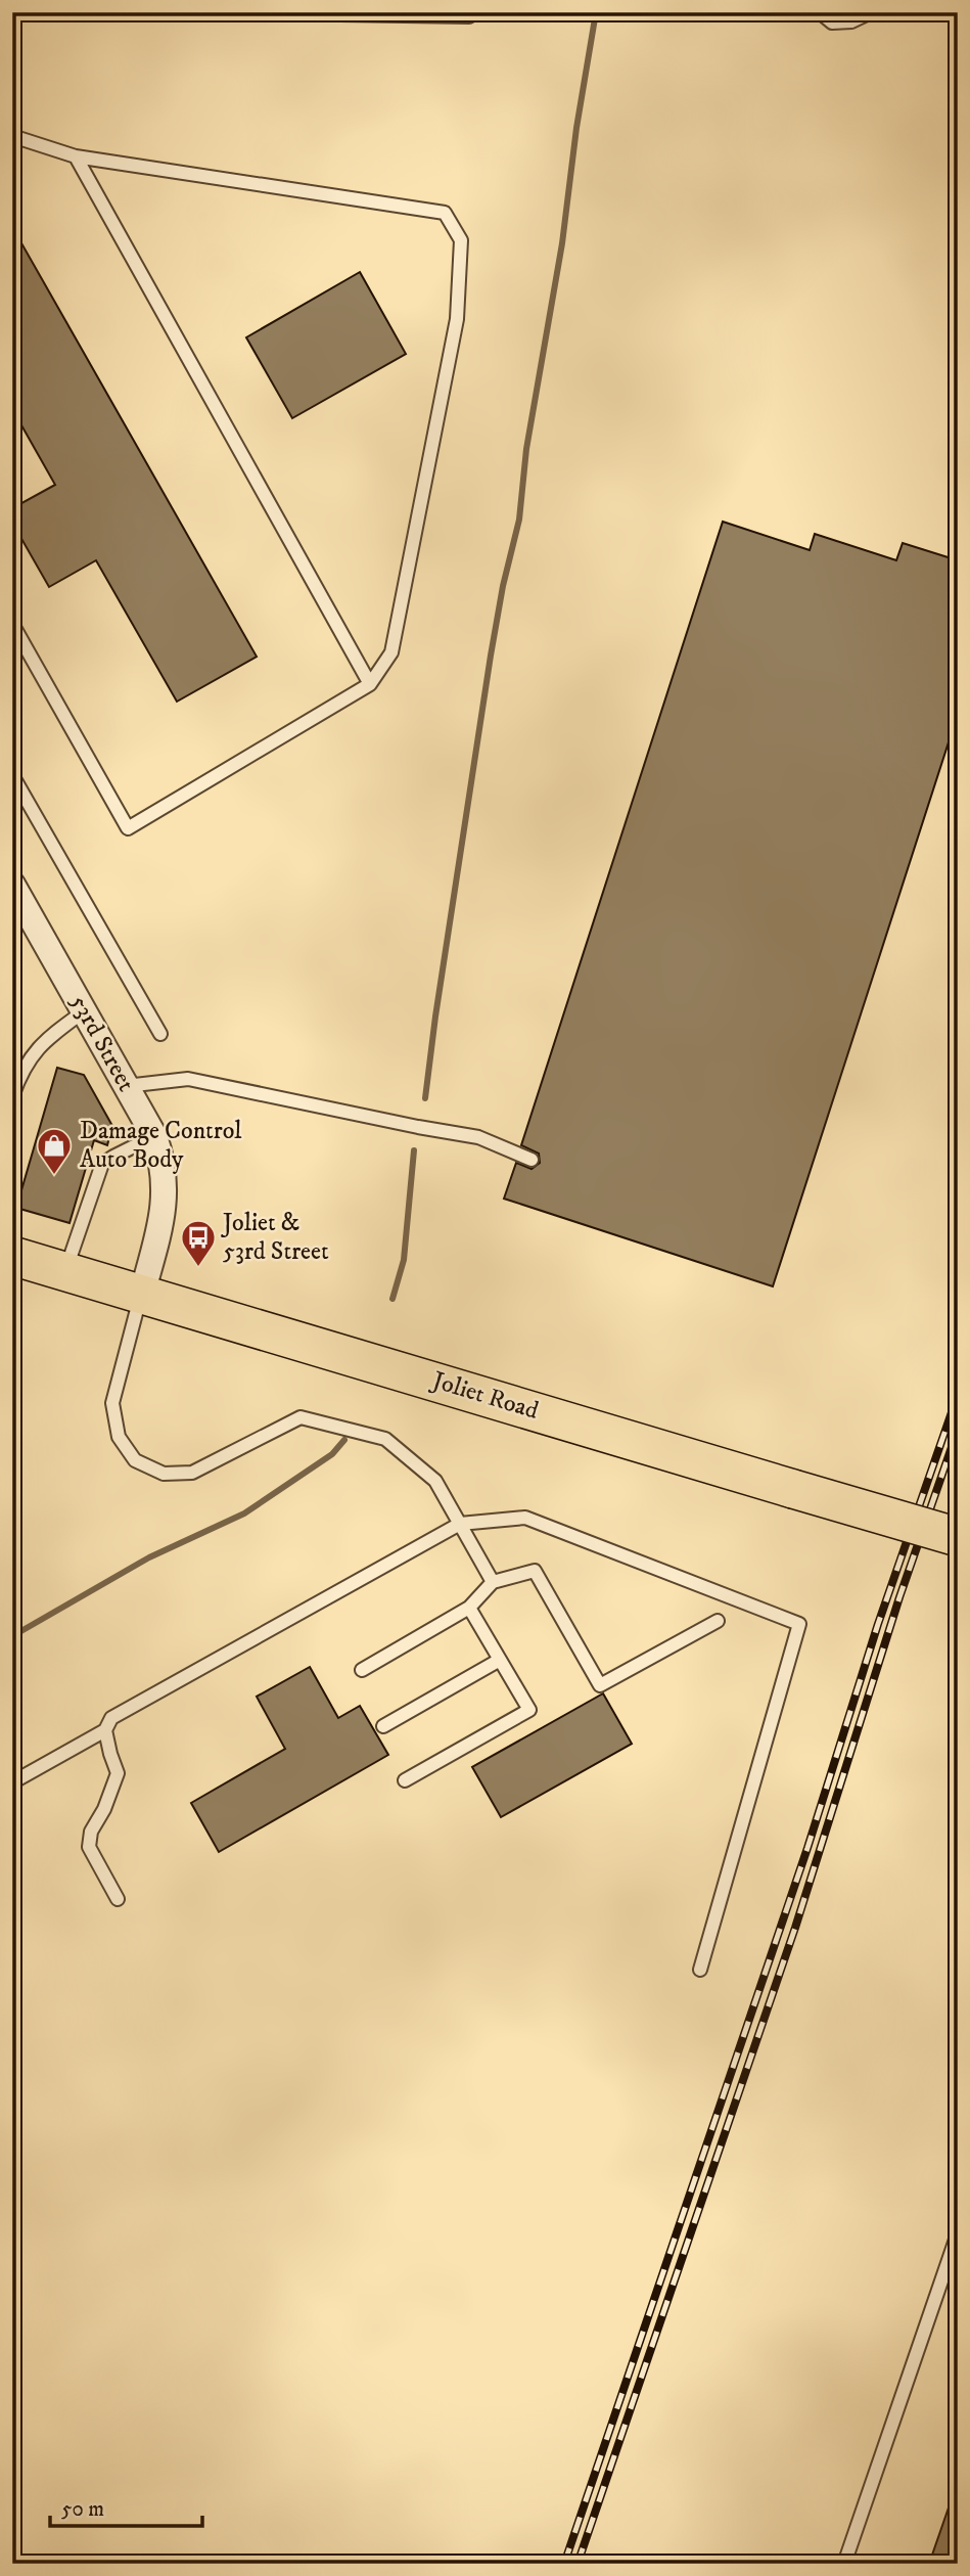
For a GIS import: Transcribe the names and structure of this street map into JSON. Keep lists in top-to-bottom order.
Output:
{
  "streets": {
    "main road": ["Joliet Road"],
    "street": ["53rd Street"]
  },
  "crossings": [
    ["53rd Street", "Joliet Road"]
  ],
  "places": {
    "shop": ["Damage Control Auto Body"],
    "bus stop": ["Joliet & 53rd Street"]
  },
  "scale_bar": "50 m"
}
